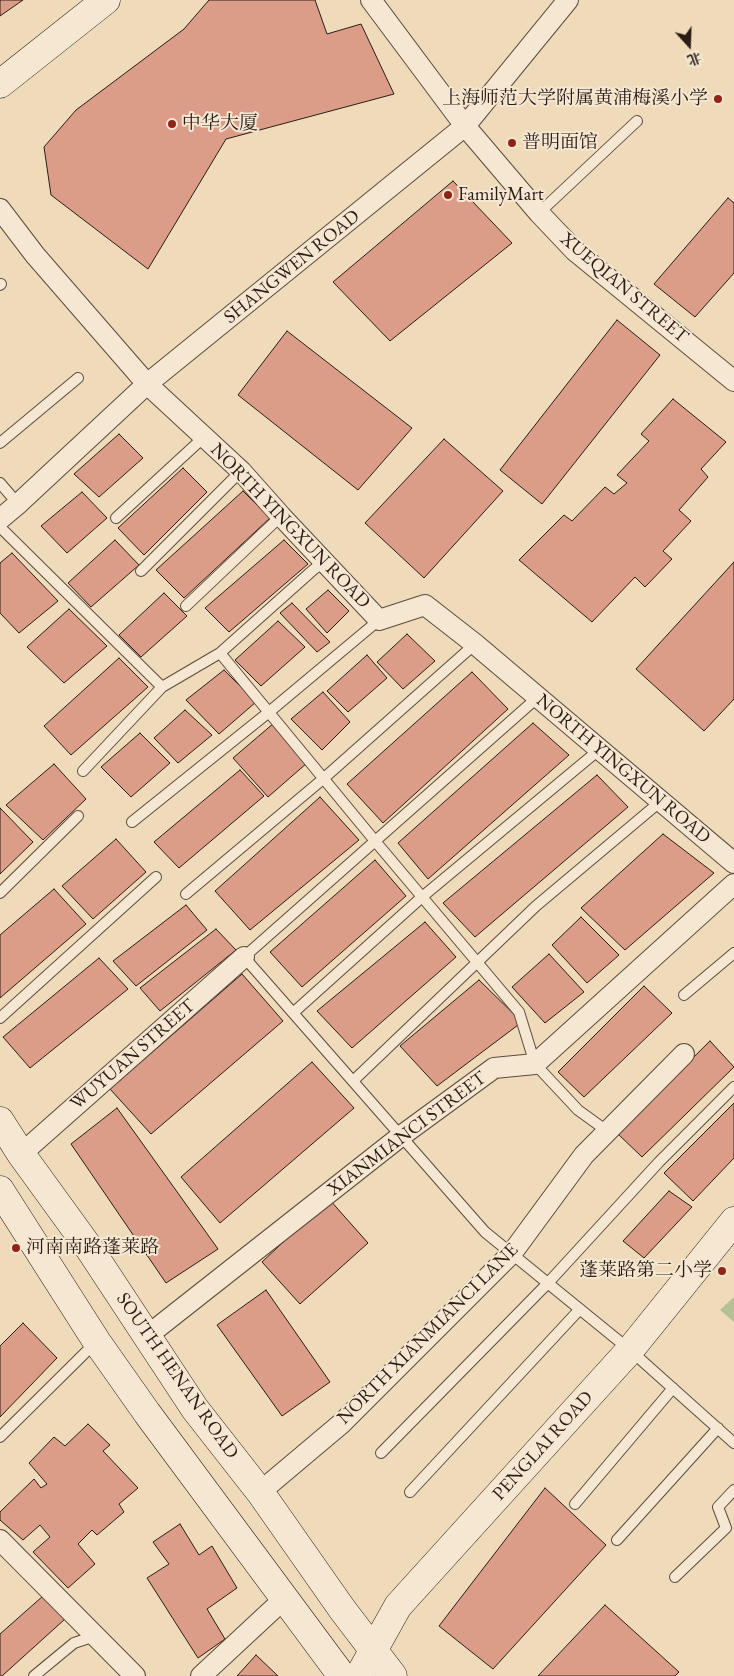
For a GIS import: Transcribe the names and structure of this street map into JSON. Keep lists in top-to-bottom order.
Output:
{
  "streets": {
    "main road": ["SOUTH HENAN ROAD", "PENGLAI ROAD"],
    "street": [
      "SHANGWEN ROAD",
      "XUEQIAN STREET",
      "NORTH YINGXUN ROAD",
      "WUYUAN STREET",
      "XIANMIANCI STREET",
      "NORTH XIANMIANCI LANE"
    ]
  },
  "crossings": [
    ["SHANGWEN ROAD", "XUEQIAN STREET"],
    ["SHANGWEN ROAD", "NORTH YINGXUN ROAD"],
    ["WUYUAN STREET", "SOUTH HENAN ROAD"],
    ["XIANMIANCI STREET", "SOUTH HENAN ROAD"],
    ["NORTH XIANMIANCI LANE", "SOUTH HENAN ROAD"],
    ["SOUTH HENAN ROAD", "PENGLAI ROAD"]
  ],
  "places": [
    "上海师范大学附属黄浦梅溪小学",
    "中华大厦",
    "普明面馆",
    "FamilyMart",
    "河南南路蓬莱路",
    "蓬莱路第二小学"
  ],
  "north": "bottom"
}
